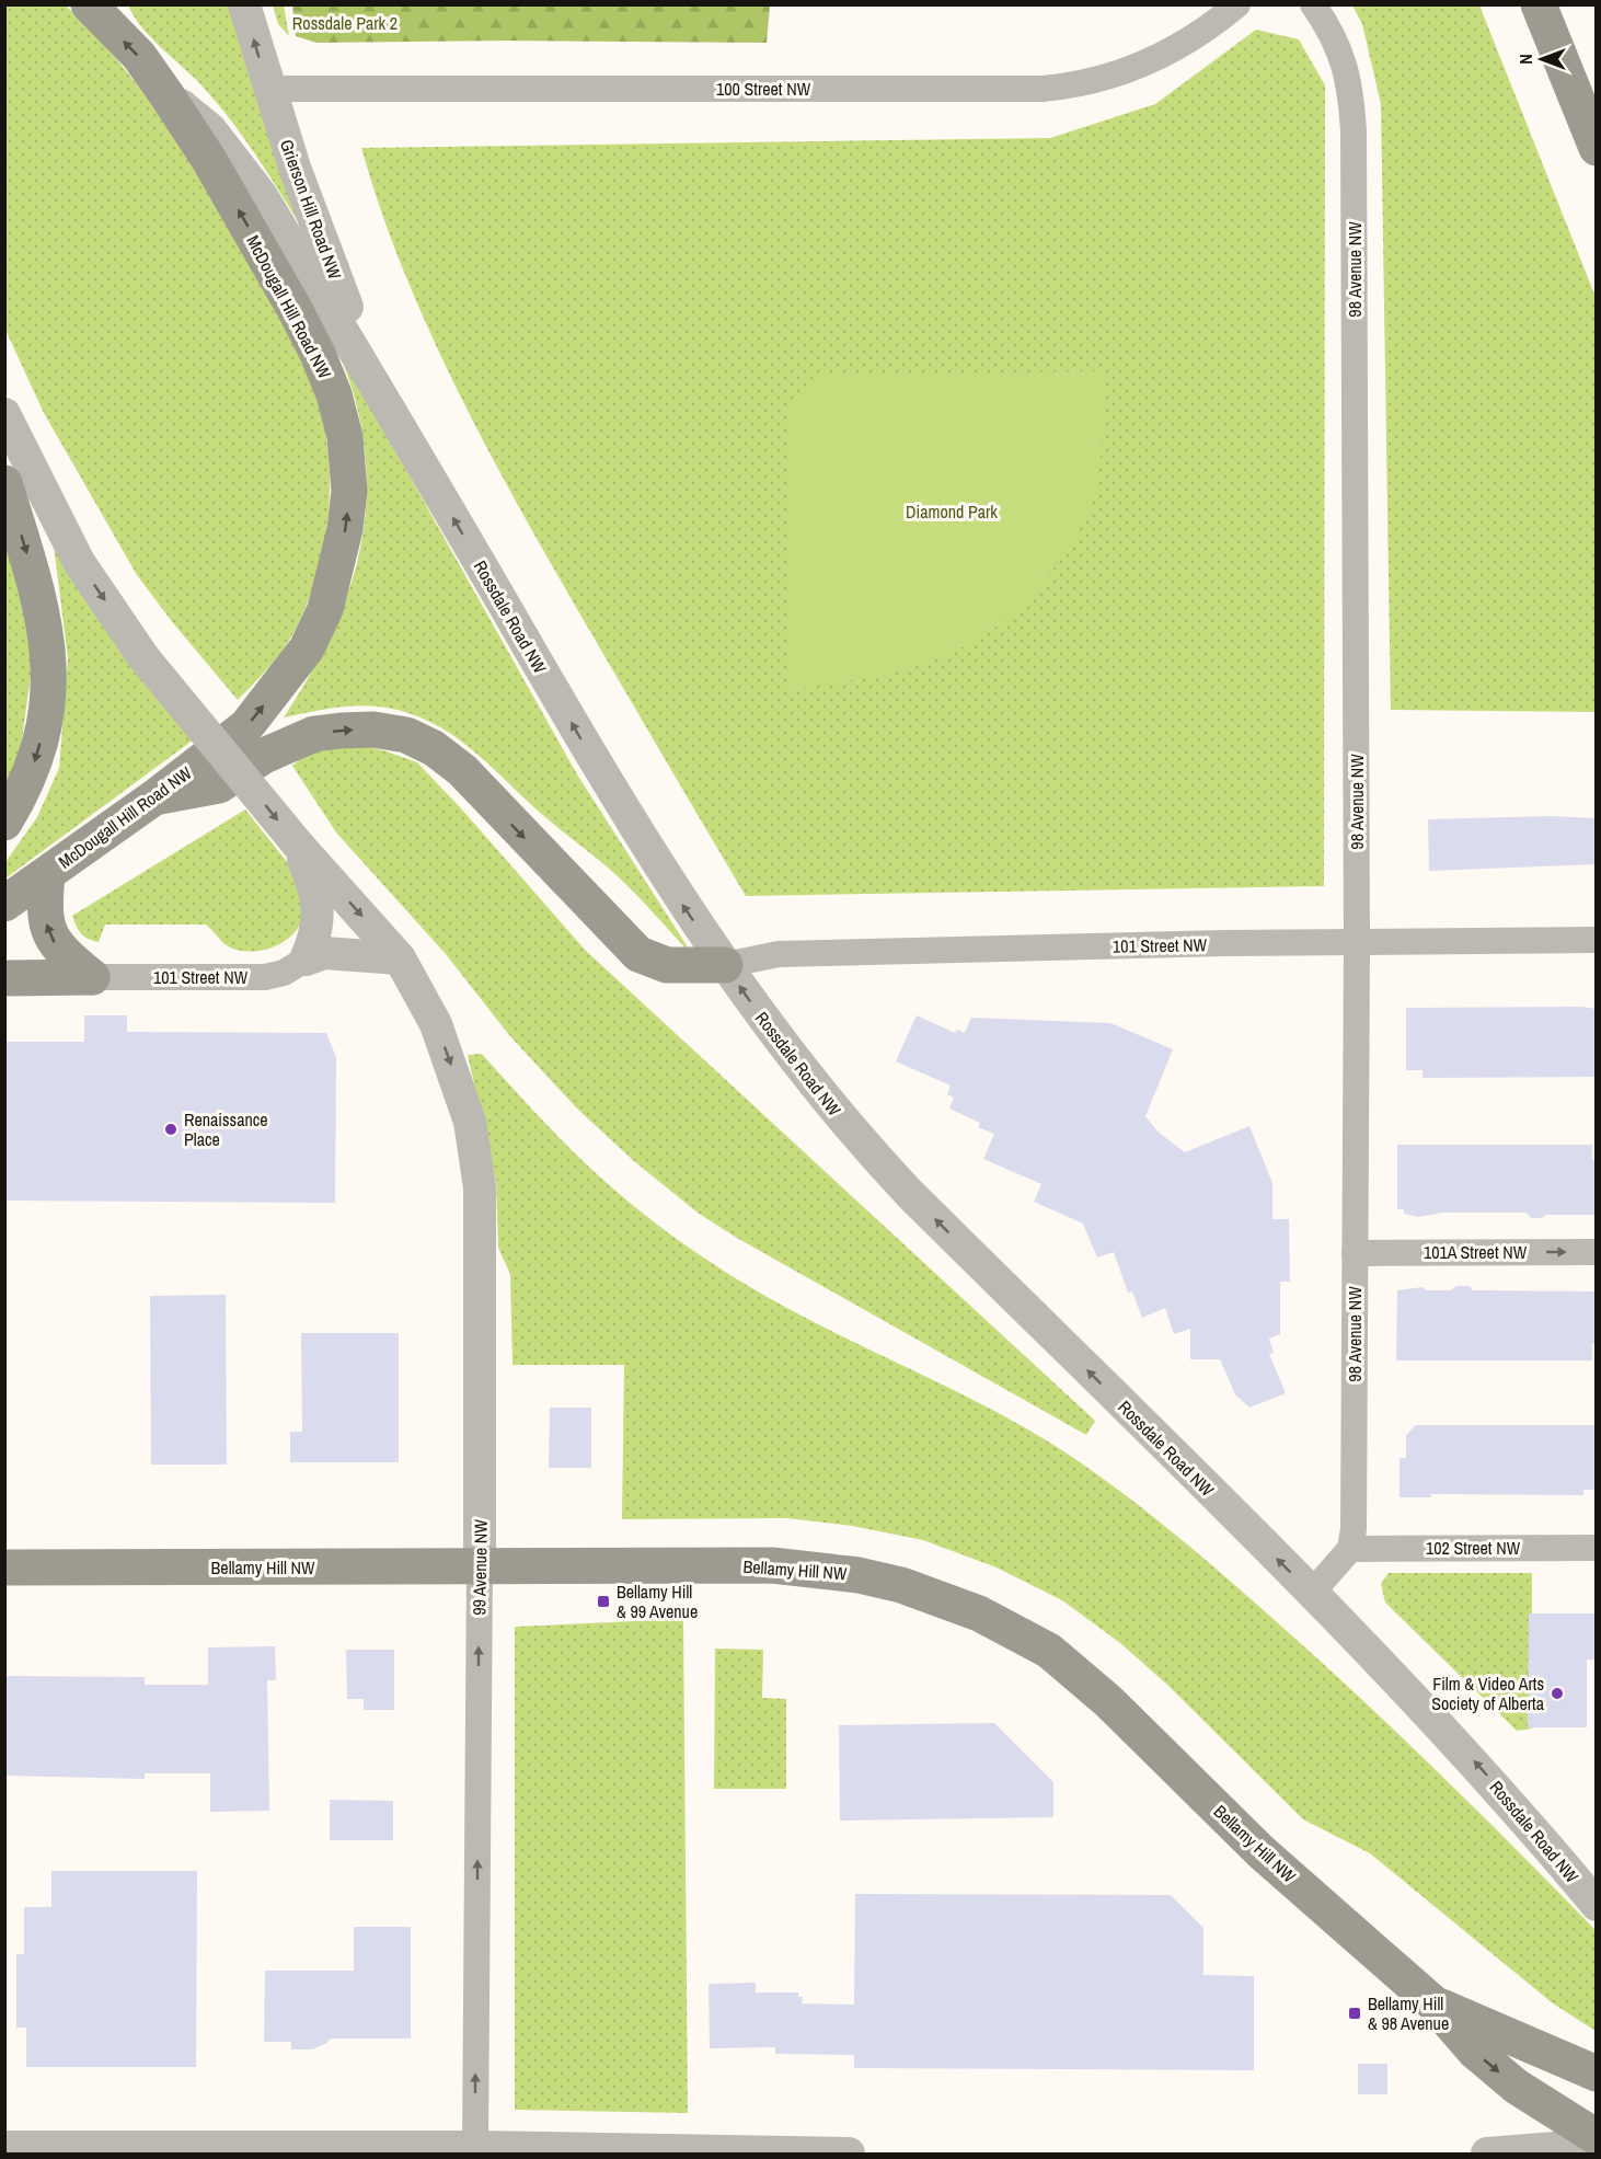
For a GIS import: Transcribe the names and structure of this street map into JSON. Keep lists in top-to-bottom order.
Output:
{
  "streets": {
    "main road": ["McDougall Hill Road NW", "Bellamy Hill NW"],
    "street": [
      "100 Street NW",
      "Grierson Hill Road NW",
      "98 Avenue NW",
      "Rossdale Road NW",
      "101 Street NW",
      "101A Street NW",
      "102 Street NW",
      "99 Avenue NW"
    ]
  },
  "crossings": [
    ["100 Street NW", "Grierson Hill Road NW"],
    ["Grierson Hill Road NW", "Rossdale Road NW"],
    ["98 Avenue NW", "101 Street NW"],
    ["98 Avenue NW", "101A Street NW"],
    ["98 Avenue NW", "102 Street NW"],
    ["McDougall Hill Road NW", "Rossdale Road NW"],
    ["Rossdale Road NW", "101 Street NW"],
    ["Bellamy Hill NW", "99 Avenue NW"]
  ],
  "one_way": ["McDougall Hill Road NW", "Rossdale Road NW", "101A Street NW"],
  "parks": ["Rossdale Park 2", "Diamond Park"],
  "places": {
    "other": ["Renaissance Place", "Film & Video Arts Society of Alberta"],
    "transit": ["Bellamy Hill & 99 Avenue", "Bellamy Hill & 98 Avenue"]
  },
  "north": "left"
}
